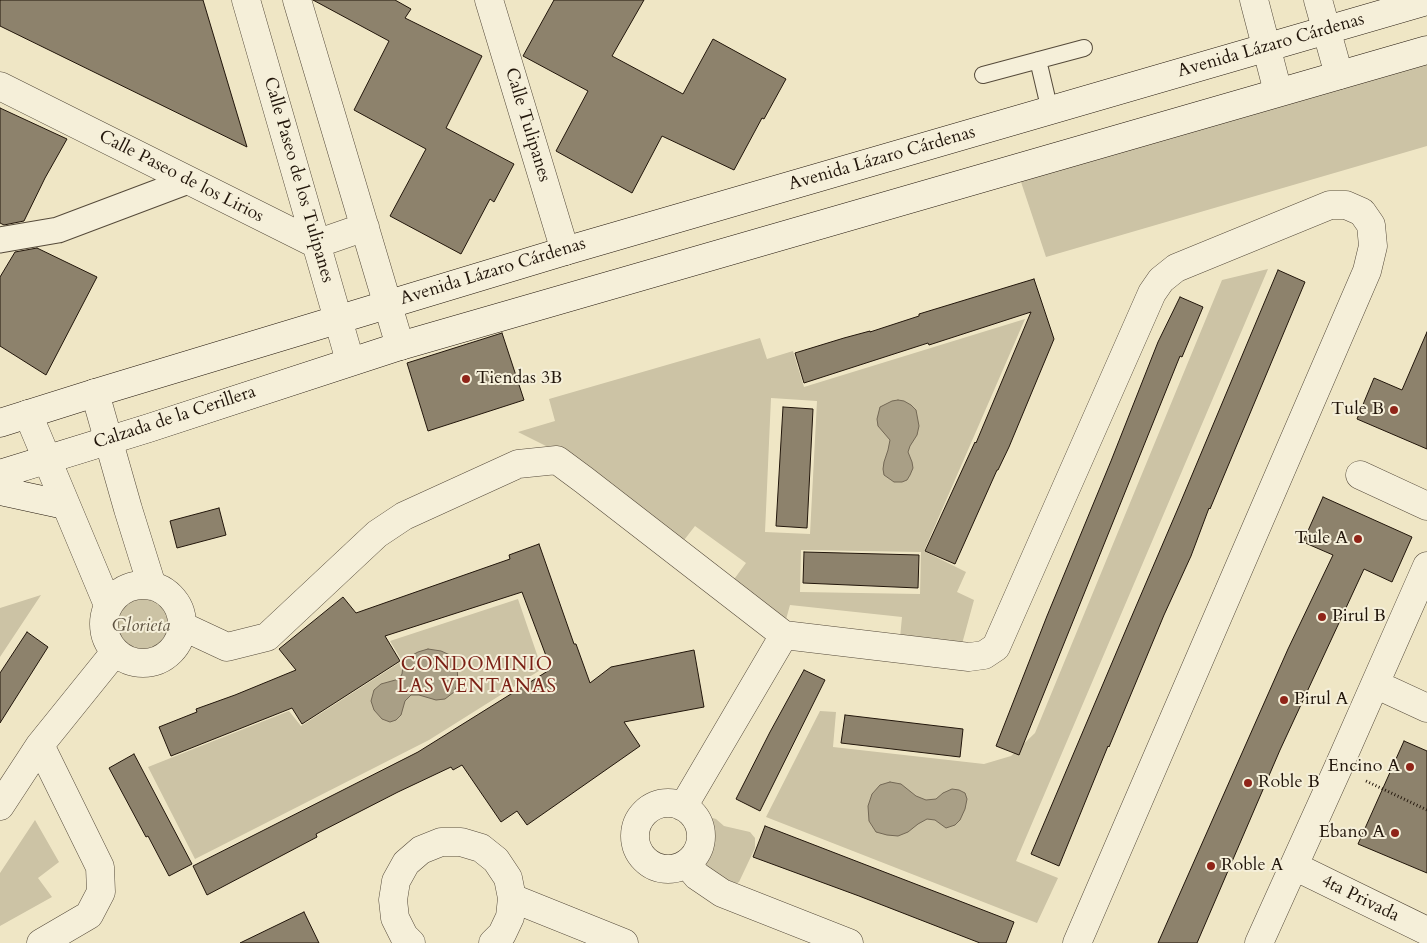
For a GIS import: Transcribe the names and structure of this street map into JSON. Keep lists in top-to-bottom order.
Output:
{
  "streets": {
    "street": [
      "Avenida Lázaro Cárdenas",
      "Calle Tulipanes",
      "Calle Paseo de los Lirios",
      "Calle Paseo de los Tulipanes",
      "Calzada de la Cerillera",
      "4ta Privada"
    ]
  },
  "crossings": [
    ["Avenida Lázaro Cárdenas", "Calle Tulipanes"],
    ["Avenida Lázaro Cárdenas", "Calle Paseo de los Tulipanes"],
    ["Calle Paseo de los Lirios", "Calle Paseo de los Tulipanes"],
    ["Calle Paseo de los Tulipanes", "Calzada de la Cerillera"]
  ],
  "districts": ["CONDOMINIO LAS VENTANAS"],
  "parks": ["Glorieta"],
  "places": [
    "Tiendas 3B",
    "Tule B",
    "Tule A",
    "Pirul B",
    "Pirul A",
    "Encino A",
    "Roble B",
    "Ebano A",
    "Roble A"
  ]
}
